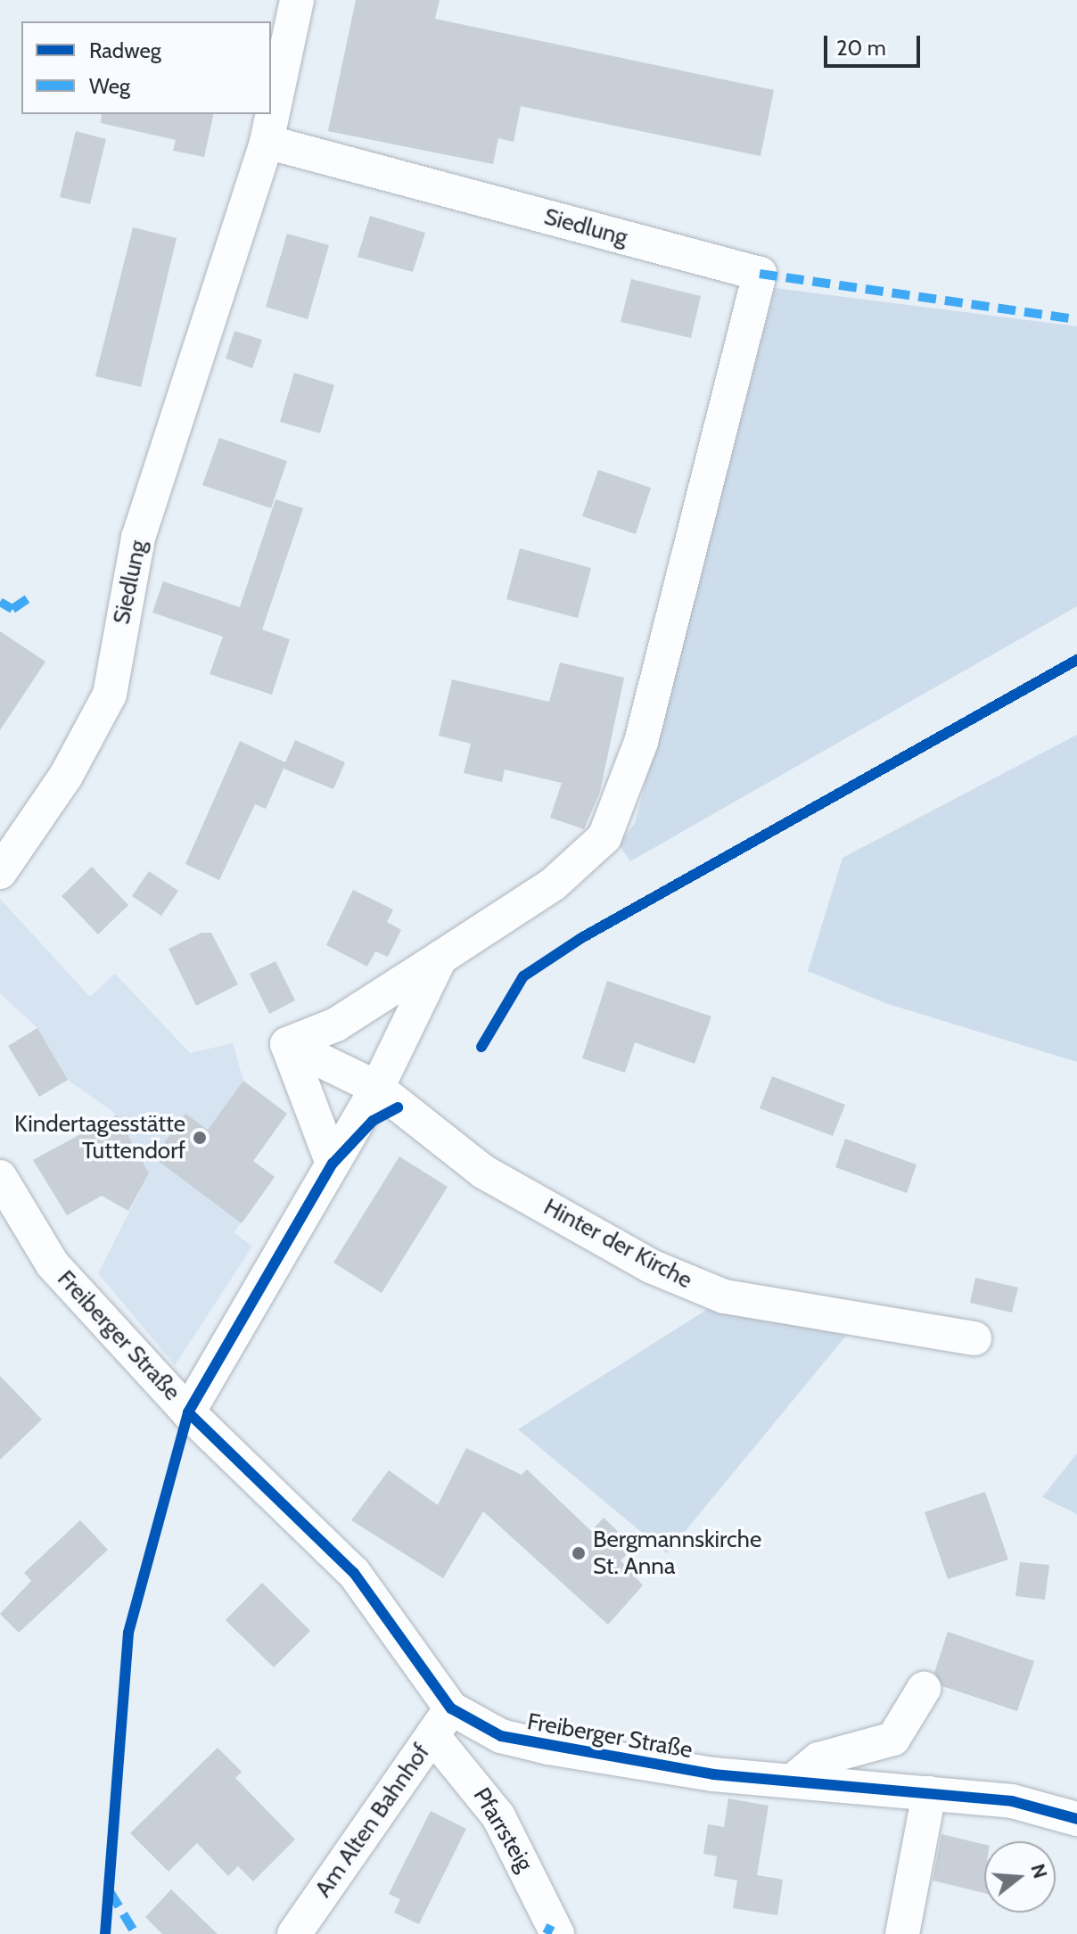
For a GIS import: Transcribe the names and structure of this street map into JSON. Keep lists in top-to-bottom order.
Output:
{
  "streets": {
    "street": [
      "Siedlung",
      "Hinter der Kirche",
      "Freiberger Straße",
      "Am Alten Bahnhof",
      "Pfarrsteig"
    ]
  },
  "crossings": [
    ["Freiberger Straße", "Am Alten Bahnhof"],
    ["Freiberger Straße", "Pfarrsteig"],
    ["Am Alten Bahnhof", "Pfarrsteig"]
  ],
  "places": ["Kindertagesstätte Tuttendorf", "Bergmannskirche St. Anna"],
  "legend": ["Radweg", "Weg"],
  "scale_bar": "20 m",
  "north": "right"
}
